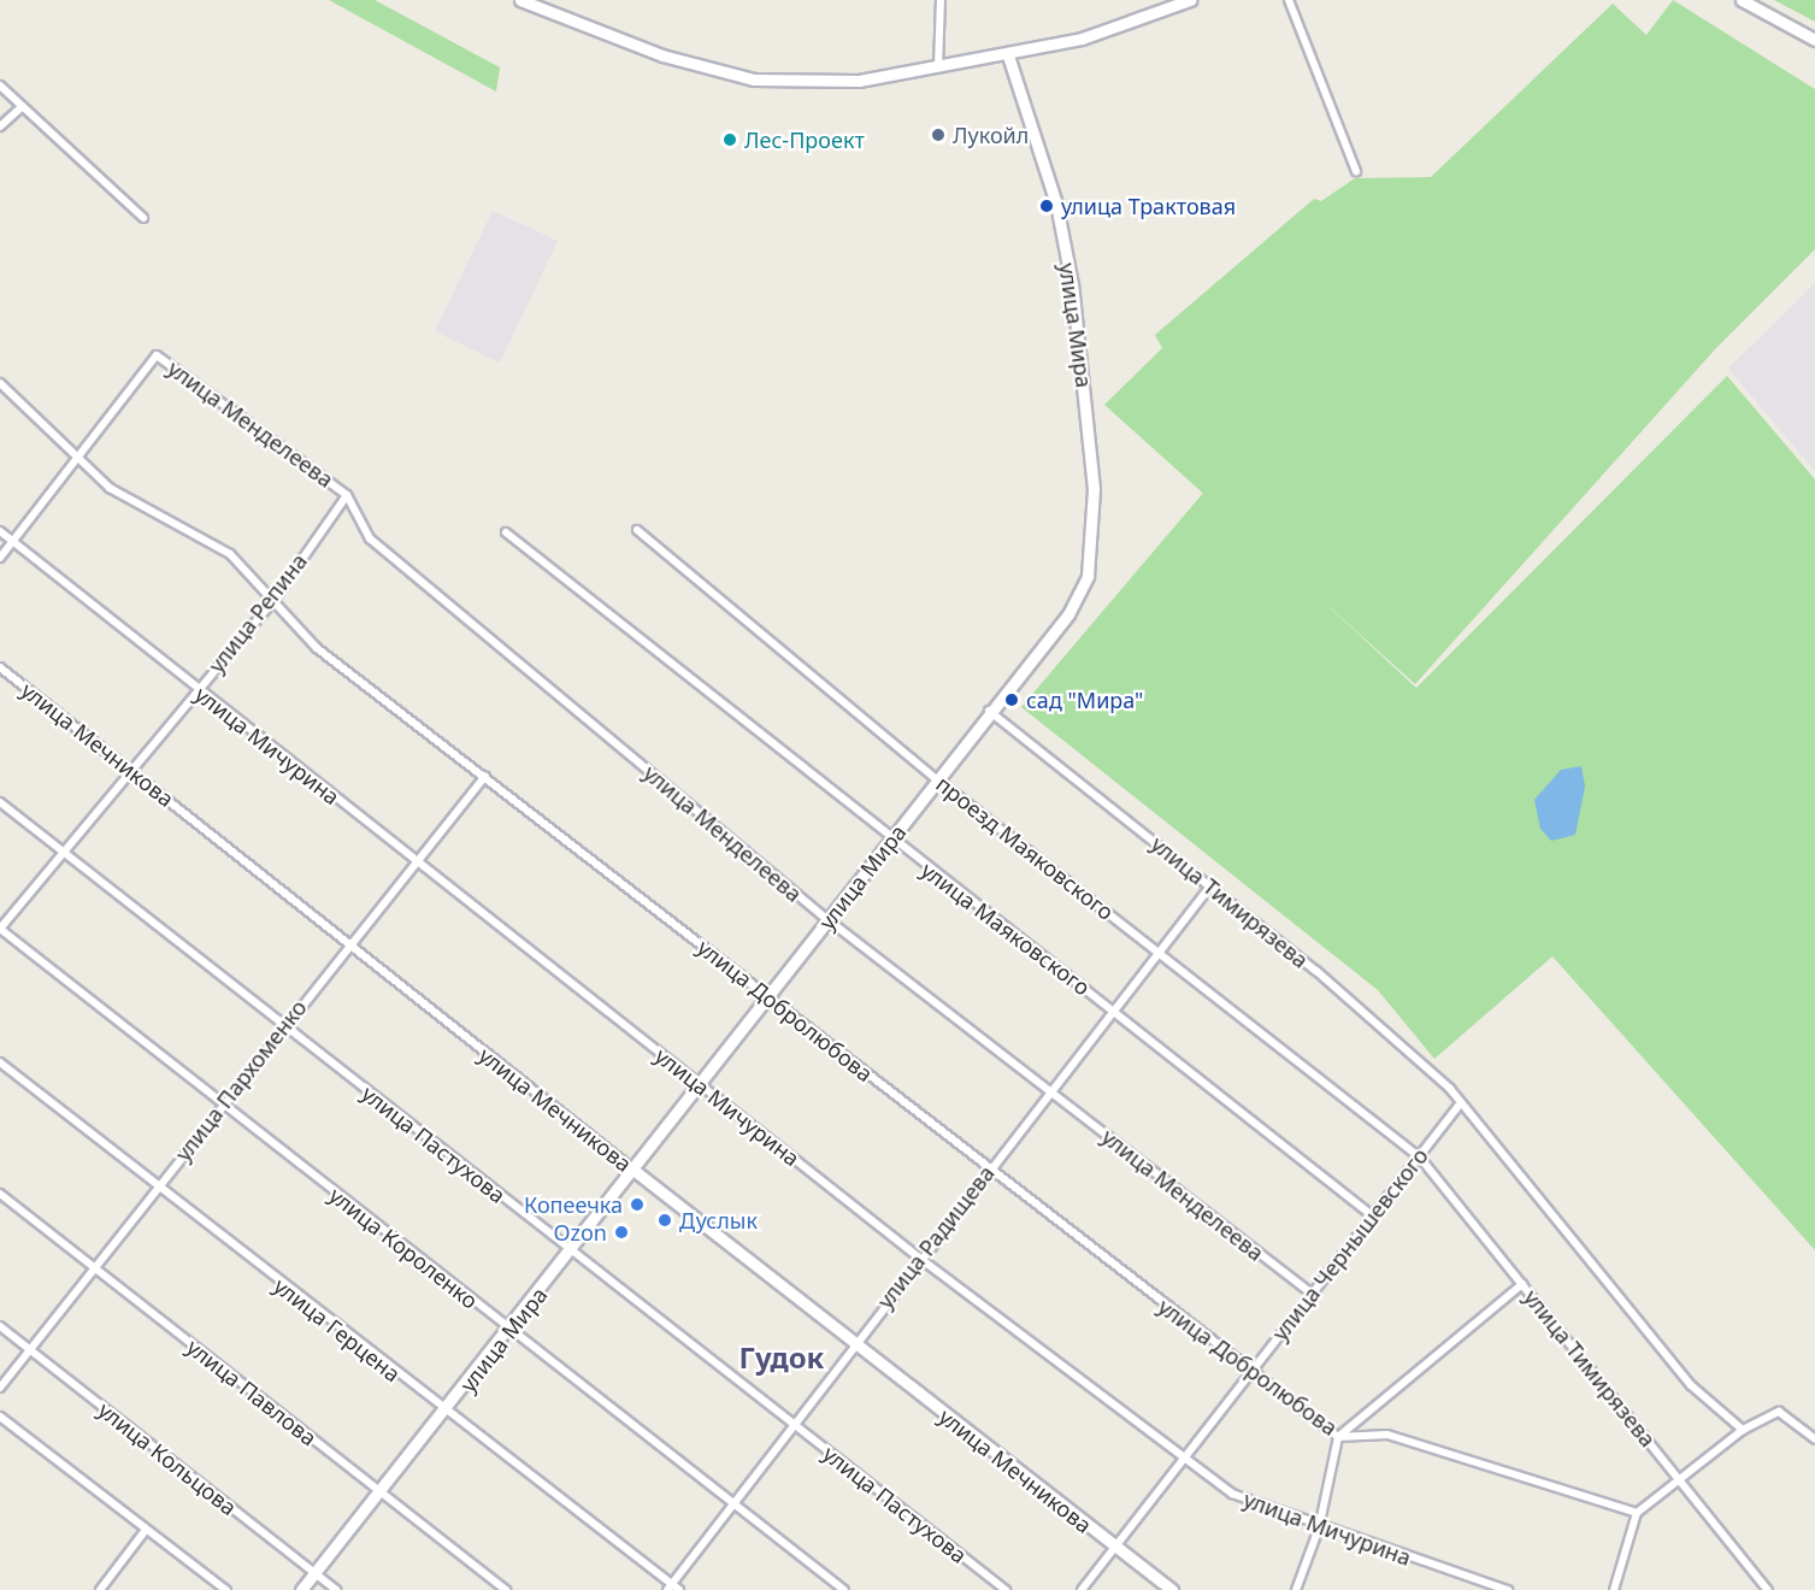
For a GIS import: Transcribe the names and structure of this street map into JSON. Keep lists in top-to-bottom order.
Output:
{
  "streets": {
    "main road": ["улица Мира", "улица Мечникова"],
    "street": [
      "улица Менделеева",
      "улица Репина",
      "улица Мичурина",
      "проезд Маяковского",
      "улица Тимирязева",
      "улица Маяковского",
      "улица Добролюбова",
      "улица Пархоменко",
      "улица Пастухова",
      "улица Радищева",
      "улица Чернышевского",
      "улица Короленко",
      "улица Герцена",
      "улица Павлова",
      "улица Кольцова"
    ]
  },
  "crossings": [
    ["улица Мира", "улица Менделеева"],
    ["улица Мира", "улица Мечникова"],
    ["улица Мира", "улица Мичурина"],
    ["улица Мира", "проезд Маяковского"],
    ["улица Мира", "улица Тимирязева"],
    ["улица Мира", "улица Маяковского"],
    ["улица Мира", "улица Добролюбова"],
    ["улица Мира", "улица Пастухова"],
    ["улица Мира", "улица Короленко"],
    ["улица Мира", "улица Герцена"],
    ["улица Мира", "улица Павлова"],
    ["улица Мира", "улица Кольцова"],
    ["улица Менделеева", "улица Репина"],
    ["улица Менделеева", "улица Добролюбова"],
    ["улица Менделеева", "улица Радищева"],
    ["улица Менделеева", "улица Чернышевского"],
    ["улица Репина", "улица Мечникова"],
    ["улица Репина", "улица Мичурина"],
    ["улица Репина", "улица Добролюбова"],
    ["улица Репина", "улица Пастухова"],
    ["улица Репина", "улица Короленко"],
    ["улица Мечникова", "улица Пархоменко"],
    ["улица Мечникова", "улица Радищева"],
    ["улица Мечникова", "улица Чернышевского"],
    ["улица Мичурина", "улица Пархоменко"],
    ["улица Мичурина", "улица Радищева"],
    ["улица Мичурина", "улица Чернышевского"],
    ["проезд Маяковского", "улица Тимирязева"],
    ["проезд Маяковского", "улица Радищева"],
    ["проезд Маяковского", "улица Чернышевского"],
    ["улица Тимирязева", "улица Радищева"],
    ["улица Тимирязева", "улица Чернышевского"],
    ["улица Маяковского", "улица Радищева"],
    ["улица Маяковского", "улица Чернышевского"],
    ["улица Добролюбова", "улица Пархоменко"],
    ["улица Добролюбова", "улица Радищева"],
    ["улица Добролюбова", "улица Чернышевского"],
    ["улица Пархоменко", "улица Пастухова"],
    ["улица Пархоменко", "улица Короленко"],
    ["улица Пархоменко", "улица Герцена"],
    ["улица Пархоменко", "улица Павлова"],
    ["улица Пархоменко", "улица Кольцова"],
    ["улица Пастухова", "улица Радищева"],
    ["улица Радищева", "улица Короленко"],
    ["улица Радищева", "улица Герцена"]
  ],
  "districts": ["Гудок"],
  "places": [
    "Лукойл",
    "Лес-Проект",
    "улица Трактовая",
    "сад \"Мира\"",
    "Копеечка",
    "Дуслык",
    "Ozon"
  ]
}
